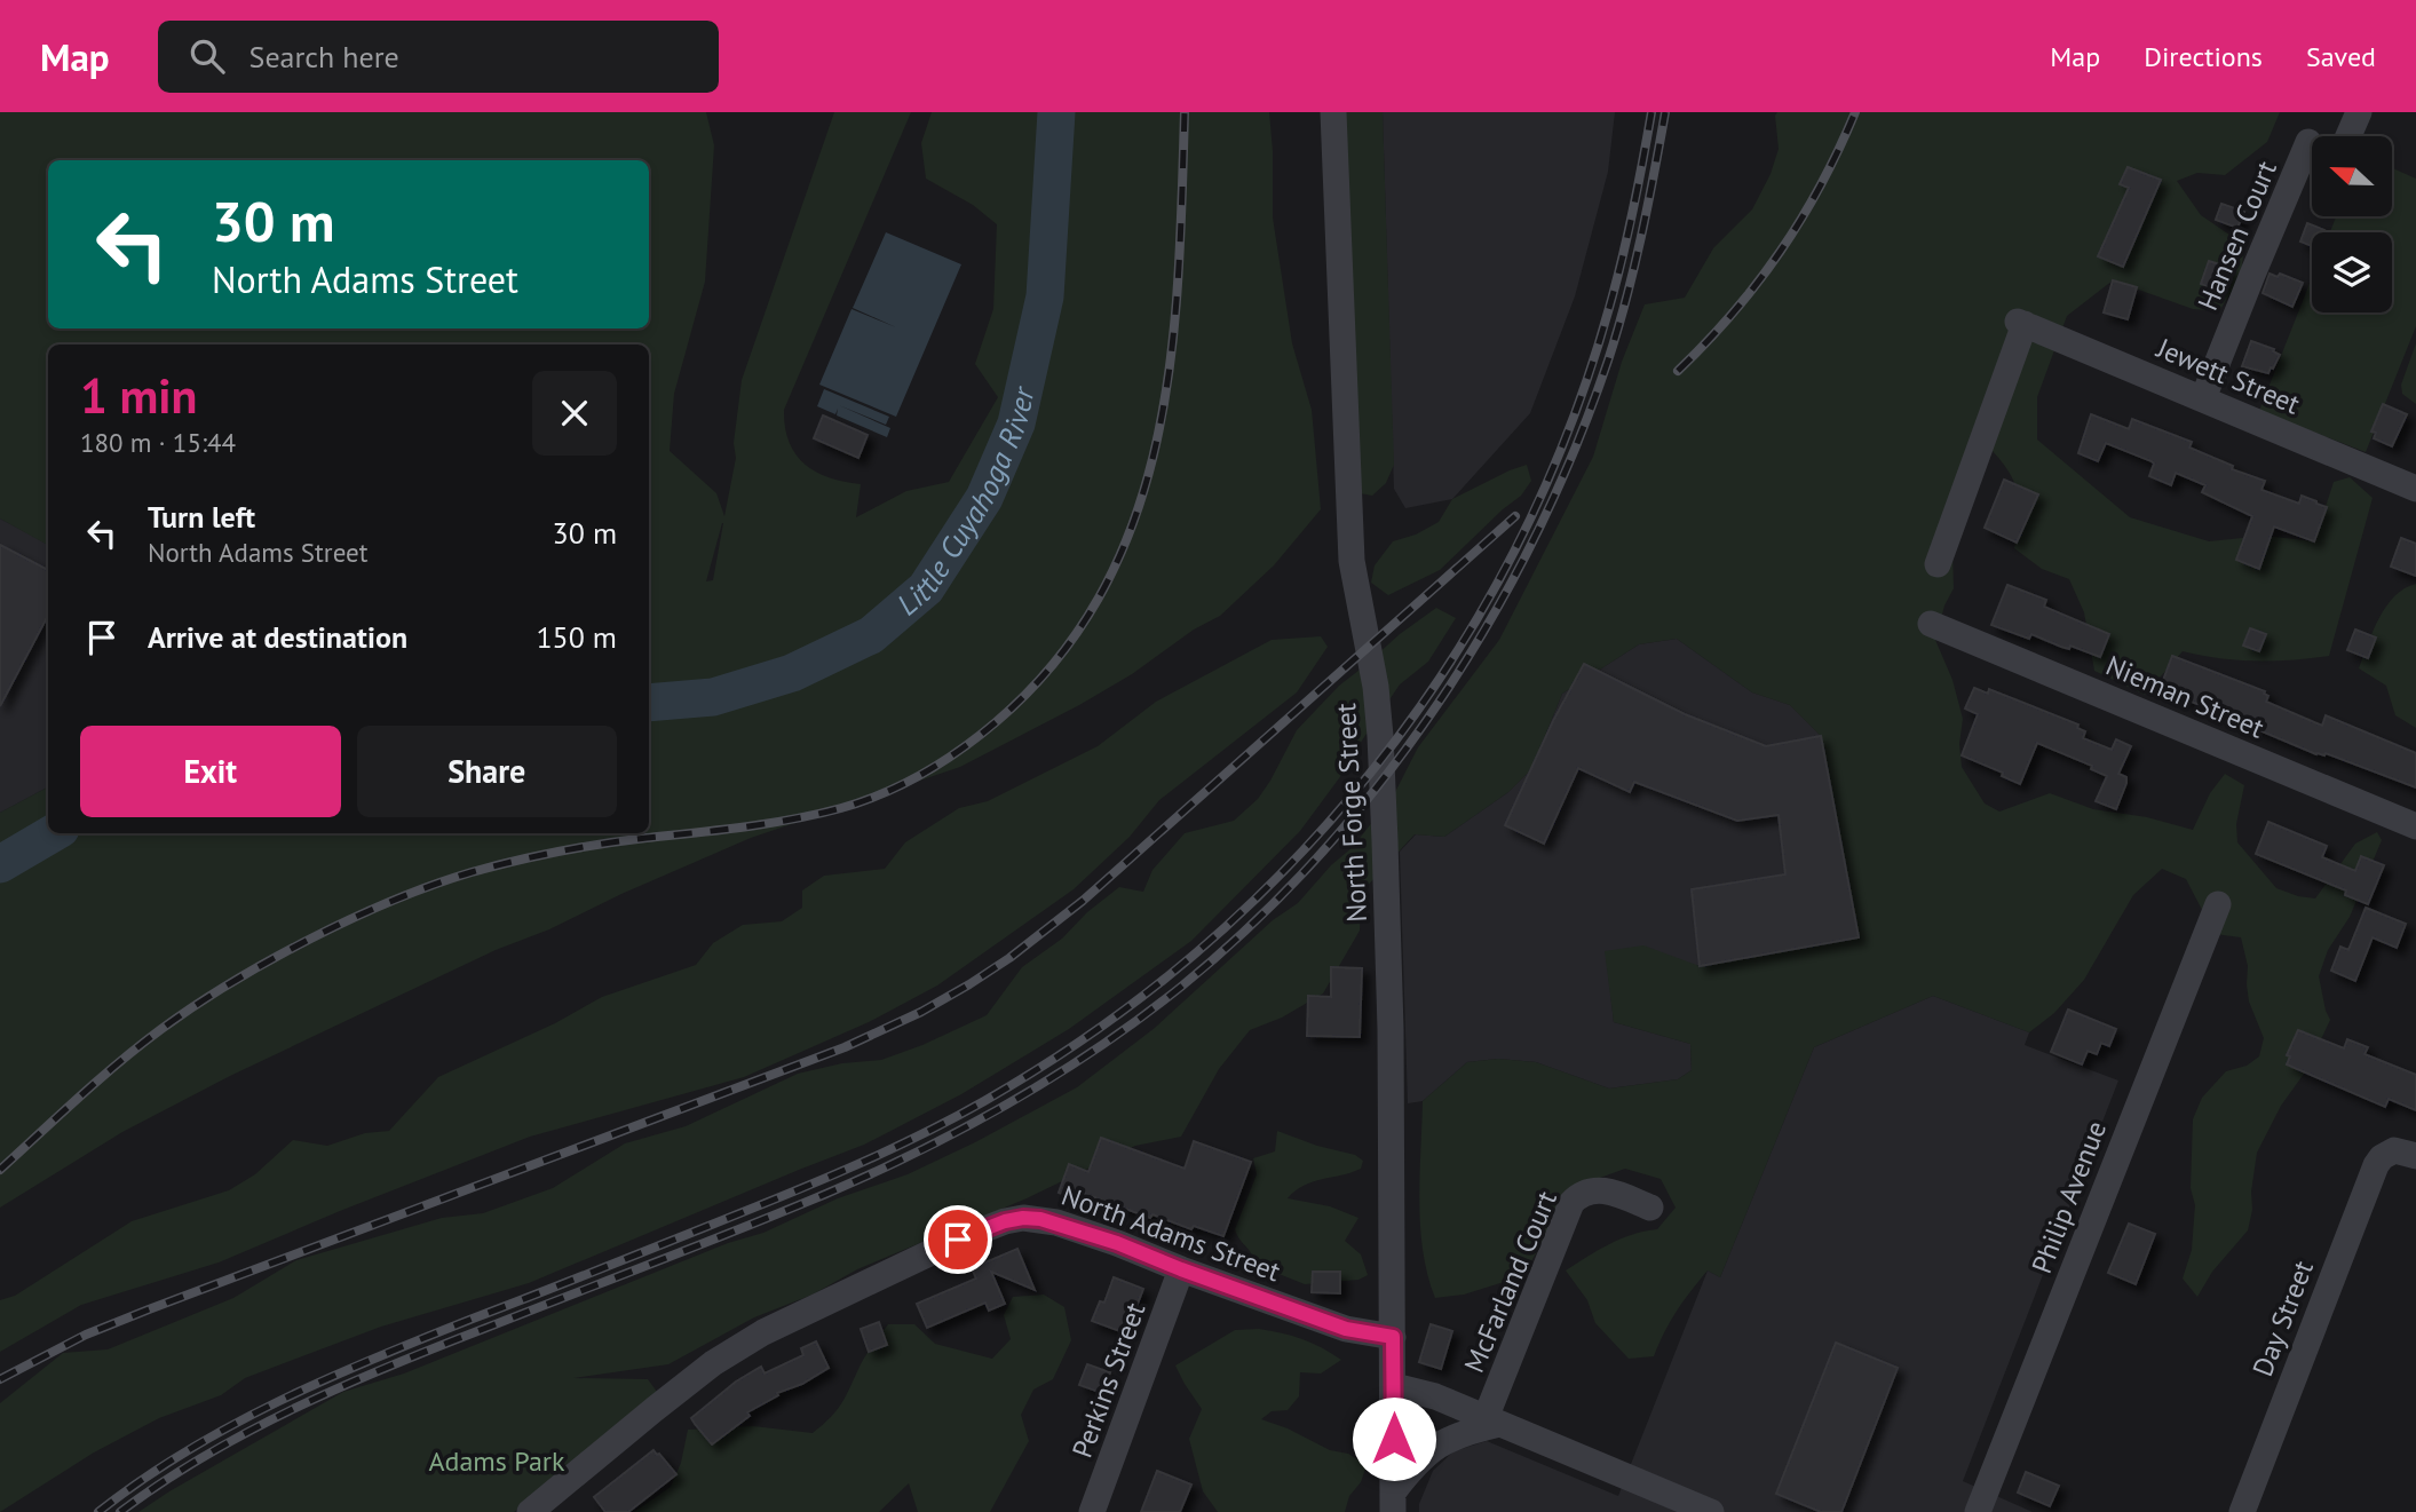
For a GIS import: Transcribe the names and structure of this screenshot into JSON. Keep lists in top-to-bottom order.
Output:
{
  "streets": {
    "street": [
      "Hansen Court",
      "Jewett Street",
      "Nieman Street",
      "North Forge Street",
      "Philip Avenue",
      "North Adams Street",
      "McFarland Court",
      "Day Street",
      "Perkins Street"
    ]
  },
  "crossings": [
    ["Hansen Court", "Jewett Street"],
    ["North Forge Street", "North Adams Street"],
    ["North Adams Street", "Perkins Street"]
  ],
  "water": ["Little Cuyahoga River"],
  "parks": ["Adams Park"],
  "north": "left",
  "page": {
    "header": "Map",
    "search": "Search here",
    "nav": ["Map", "Directions", "Saved"],
    "turn": ["30 m", "North Adams Street"],
    "heading": ["1 min", "180 m · 15:44"],
    "list": [
      {
        "name": "Turn left",
        "note": "North Adams Street",
        "value": "30 m"
      },
      {
        "name": "Arrive at destination",
        "value": "150 m"
      }
    ],
    "buttons": ["Exit", "Share"]
  }
}
